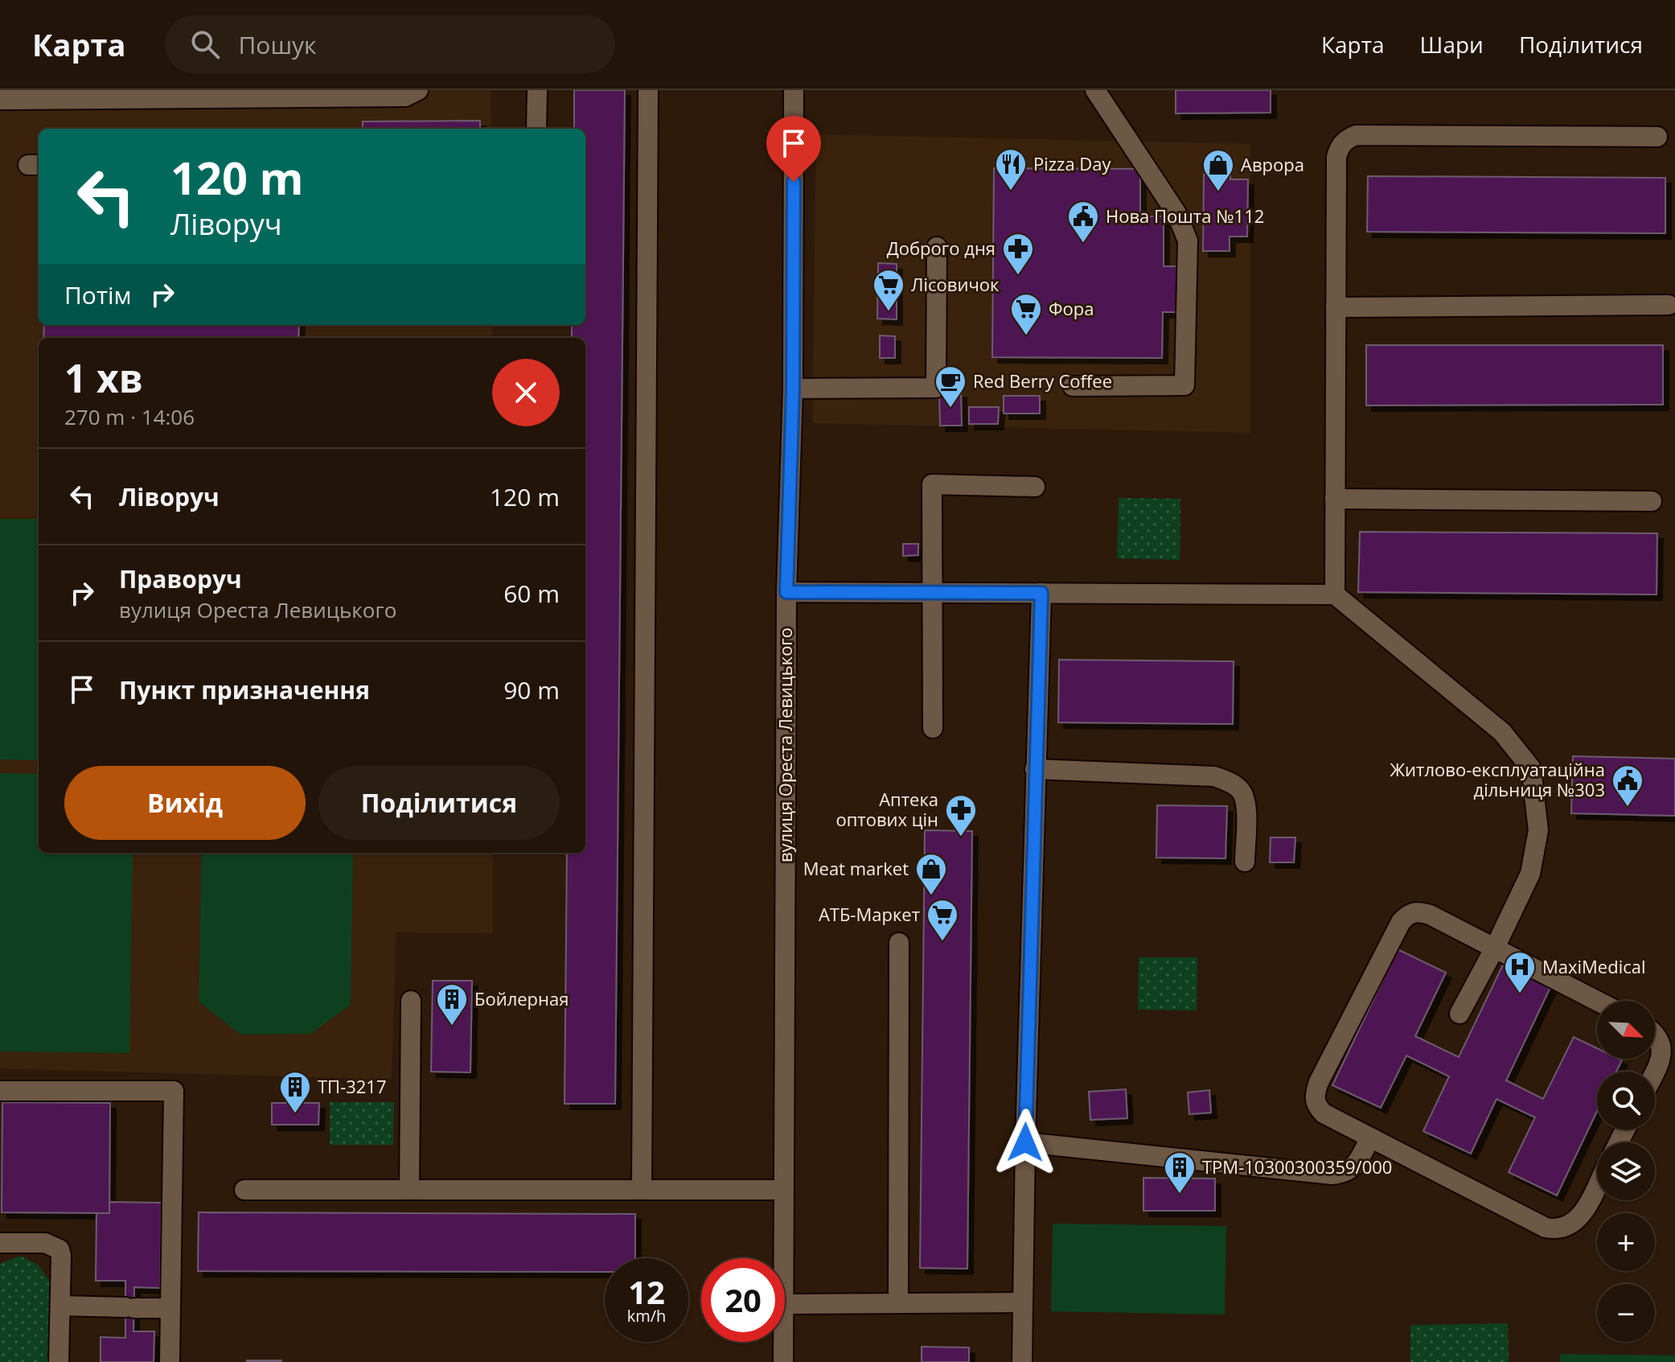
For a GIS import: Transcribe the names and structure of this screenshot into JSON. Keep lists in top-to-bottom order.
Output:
{
  "streets": {
    "street": ["вулиця Ореста Левицького"]
  },
  "places": {
    "restaurant": ["Pizza Day"],
    "shop": ["Аврора", "Meat market"],
    "public building": ["Нова Пошта №112", "Житлово-експлуатаційна дільниця №303"],
    "pharmacy": ["Доброго дня", "Аптека оптових цін"],
    "supermarket": ["Лісовичок", "Фора", "АТБ-Маркет"],
    "cafe": ["Red Berry Coffee"],
    "hospital": ["MaxiMedical"],
    "building": ["Бойлерная", "ТП-3217", "ТРМ-10300300359/000"]
  },
  "north": "bottom right",
  "page": {
    "header": "Карта",
    "search": "Пошук",
    "nav": ["Карта", "Шари", "Поділитися"],
    "turn": ["120 m", "Ліворуч"],
    "then": "Потім",
    "heading": ["1 хв", "270 m · 14:06"],
    "list": [
      {
        "name": "Ліворуч",
        "value": "120 m"
      },
      {
        "name": "Праворуч",
        "note": "вулиця Ореста Левицького",
        "value": "60 m"
      },
      {
        "name": "Пункт призначення",
        "value": "90 m"
      }
    ],
    "buttons": ["Вихід", "Поділитися"],
    "map_buttons": ["+", "−"],
    "speed": "12 km/h",
    "limit": "20"
  }
}
